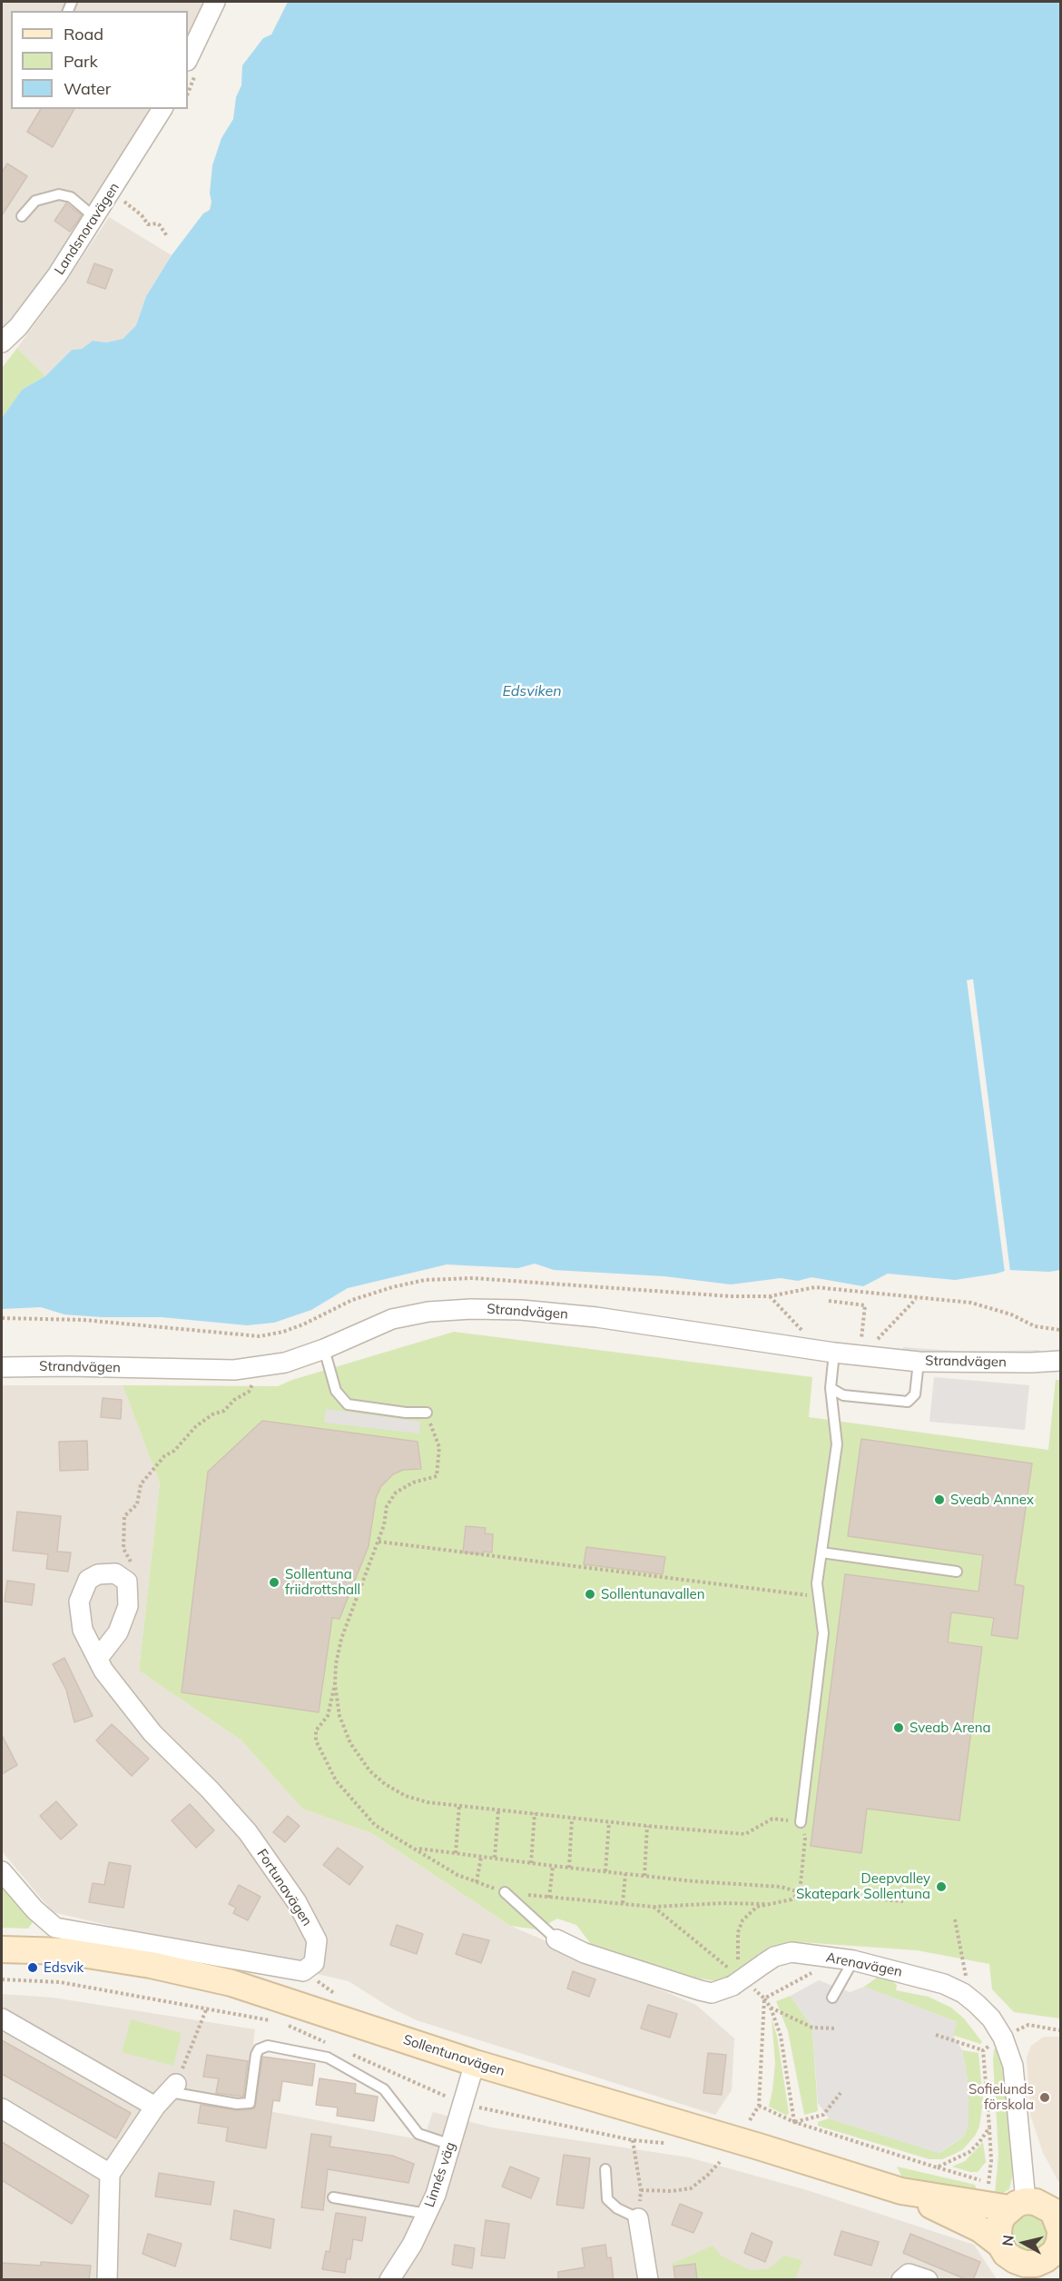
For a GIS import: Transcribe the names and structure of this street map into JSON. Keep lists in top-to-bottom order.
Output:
{
  "streets": {
    "street": [
      "Landsnoravägen",
      "Strandvägen",
      "Fortunavägen",
      "Arenavägen",
      "Sollentunavägen",
      "Linnés väg"
    ]
  },
  "crossings": [
    ["Arenavägen", "Sollentunavägen"],
    ["Sollentunavägen", "Linnés väg"]
  ],
  "water": ["Edsviken"],
  "places": [
    "Sveab Annex",
    "Sollentuna friidrottshall",
    "Sollentunavallen",
    "Sveab Arena",
    "Deepvalley Skatepark Sollentuna",
    "Edsvik",
    "Sofielunds förskola"
  ],
  "legend": ["Road", "Park", "Water"],
  "north": "left"
}
